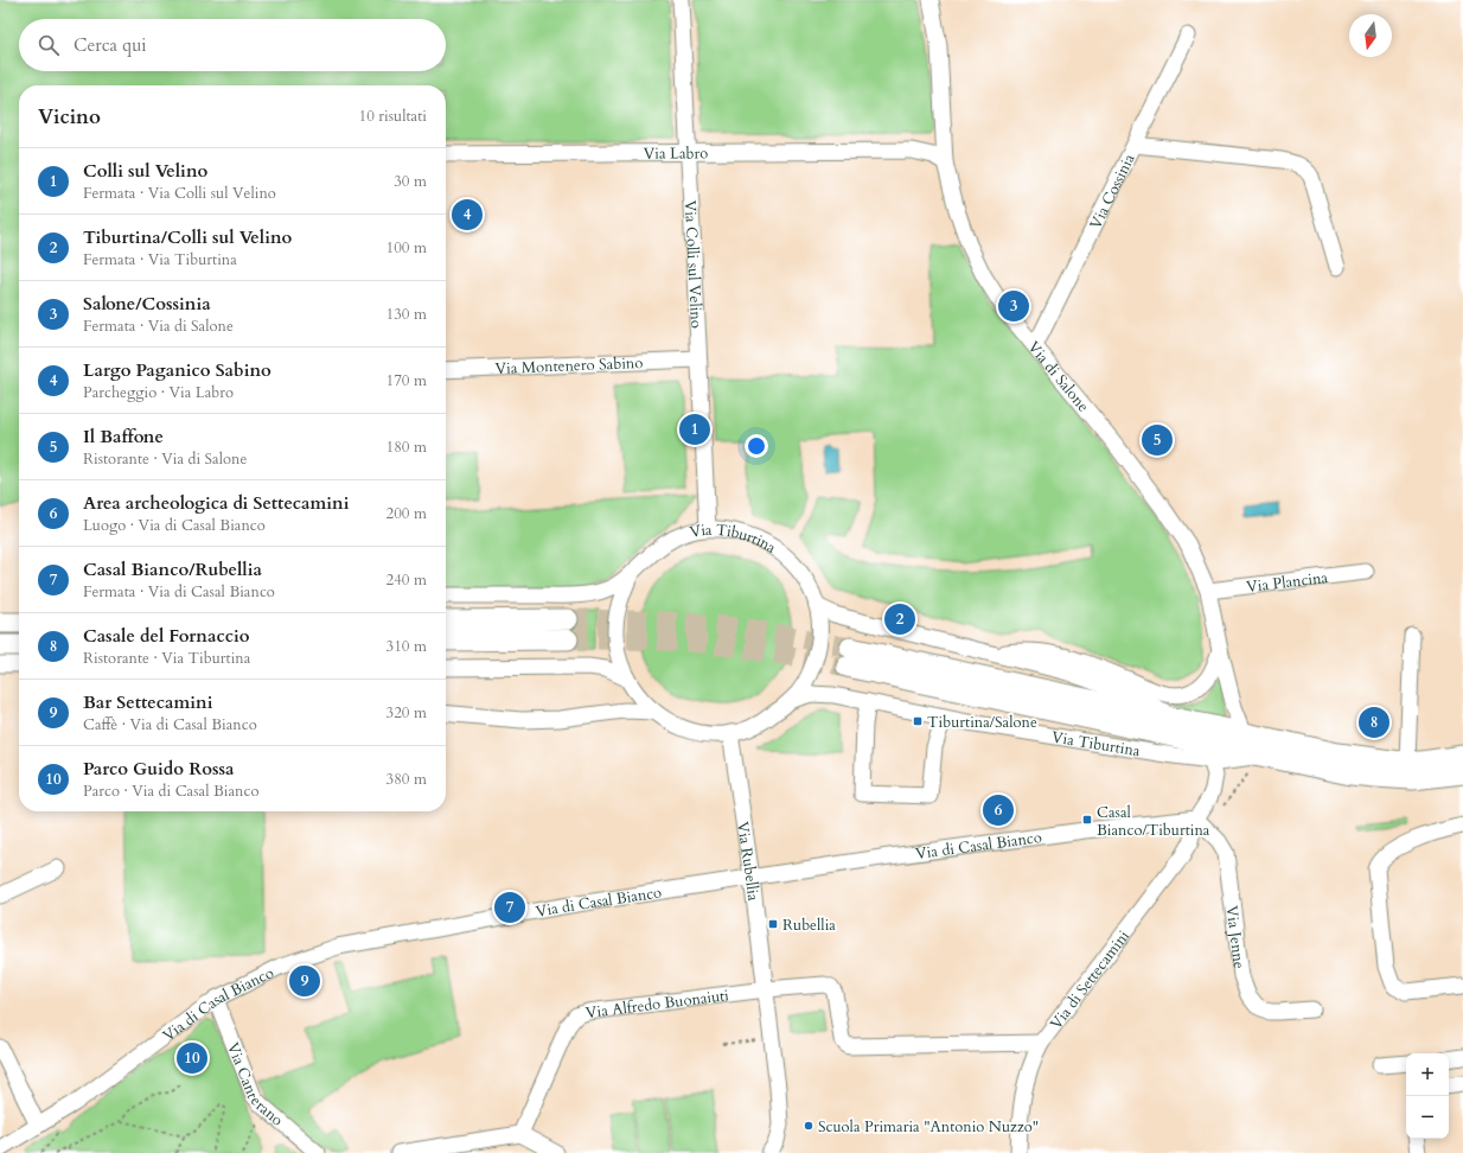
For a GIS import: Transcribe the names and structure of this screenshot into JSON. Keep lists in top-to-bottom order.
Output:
{
  "streets": {
    "main road": ["Via Tiburtina"],
    "street": [
      "Via Labro",
      "Via Cossinia",
      "Via Colli sul Velino",
      "Via Montenero Sabino",
      "Via di Salone",
      "Via Plancina",
      "Via di Casal Bianco",
      "Via Rubellia",
      "Via Jenne",
      "Via di Settecamini",
      "Via Alfredo Buonaiuti",
      "Via Canterano"
    ]
  },
  "crossings": [
    ["Via Labro", "Via Colli sul Velino"],
    ["Via Labro", "Via di Salone"],
    ["Via Cossinia", "Via di Salone"],
    ["Via Colli sul Velino", "Via Montenero Sabino"],
    ["Via Colli sul Velino", "Via Tiburtina"],
    ["Via di Salone", "Via Tiburtina"],
    ["Via di Salone", "Via Plancina"],
    ["Via Tiburtina", "Via Rubellia"],
    ["Via di Casal Bianco", "Via Rubellia"],
    ["Via di Casal Bianco", "Via Jenne"],
    ["Via di Casal Bianco", "Via di Settecamini"],
    ["Via di Casal Bianco", "Via Canterano"],
    ["Via Rubellia", "Via Alfredo Buonaiuti"],
    ["Via Jenne", "Via di Settecamini"]
  ],
  "places": {
    "transit": ["Tiburtina/Salone", "Casal Bianco/Tiburtina", "Rubellia"],
    "other": ["Scuola Primaria \"Antonio Nuzzo\""]
  },
  "north": "bottom",
  "page": {
    "search": "Cerca qui",
    "heading": ["Vicino", "10 risultati"],
    "list": [
      {
        "mark": "1",
        "name": "Colli sul Velino",
        "note": "Fermata · Via Colli sul Velino",
        "value": "30 m"
      },
      {
        "mark": "2",
        "name": "Tiburtina/Colli sul Velino",
        "note": "Fermata · Via Tiburtina",
        "value": "100 m"
      },
      {
        "mark": "3",
        "name": "Salone/Cossinia",
        "note": "Fermata · Via di Salone",
        "value": "130 m"
      },
      {
        "mark": "4",
        "name": "Largo Paganico Sabino",
        "note": "Parcheggio · Via Labro",
        "value": "170 m"
      },
      {
        "mark": "5",
        "name": "Il Baffone",
        "note": "Ristorante · Via di Salone",
        "value": "180 m"
      },
      {
        "mark": "6",
        "name": "Area archeologica di Settecamini",
        "note": "Luogo · Via di Casal Bianco",
        "value": "200 m"
      },
      {
        "mark": "7",
        "name": "Casal Bianco/Rubellia",
        "note": "Fermata · Via di Casal Bianco",
        "value": "240 m"
      },
      {
        "mark": "8",
        "name": "Casale del Fornaccio",
        "note": "Ristorante · Via Tiburtina",
        "value": "310 m"
      },
      {
        "mark": "9",
        "name": "Bar Settecamini",
        "note": "Caffè · Via di Casal Bianco",
        "value": "320 m"
      },
      {
        "mark": "10",
        "name": "Parco Guido Rossa",
        "note": "Parco · Via di Casal Bianco",
        "value": "380 m"
      }
    ],
    "pins": [
      "4",
      "3",
      "1",
      "5",
      "2",
      "8",
      "6",
      "7",
      "9",
      "10"
    ],
    "map_buttons": ["+", "−"]
  }
}
